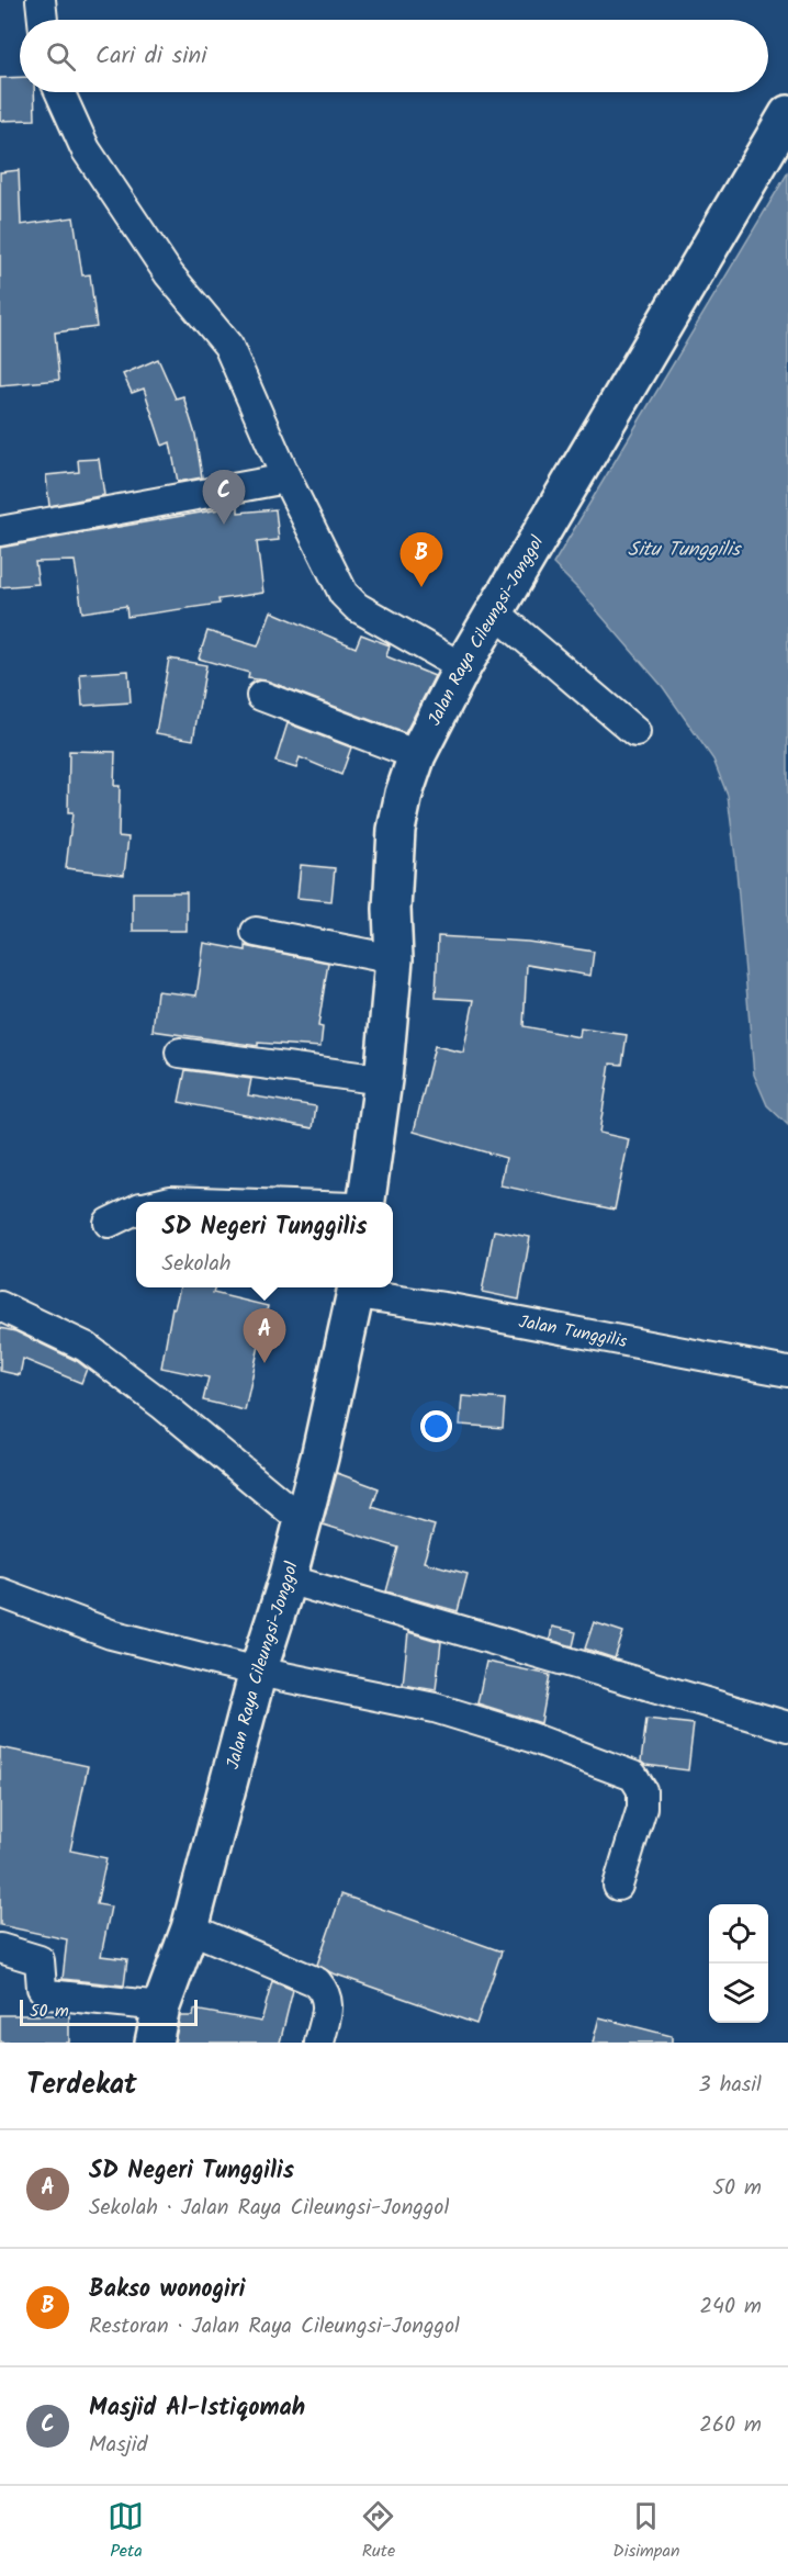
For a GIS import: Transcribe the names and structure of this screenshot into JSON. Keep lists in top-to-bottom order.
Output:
{
  "streets": {
    "main road": ["Jalan Raya Cileungsi-Jonggol"],
    "street": ["Jalan Tunggilis"]
  },
  "crossings": [
    ["Jalan Raya Cileungsi-Jonggol", "Jalan Tunggilis"]
  ],
  "water": ["Situ Tunggilis"],
  "scale_bar": "50 m",
  "page": {
    "search": "Cari di sini",
    "pins": ["C", "B", "A"],
    "popup": ["SD Negeri Tunggilis", "Sekolah"],
    "scale": "50 m",
    "heading": ["Terdekat", "3 hasil"],
    "list": [
      {
        "mark": "A",
        "name": "SD Negeri Tunggilis",
        "note": "Sekolah · Jalan Raya Cileungsi-Jonggol",
        "value": "50 m"
      },
      {
        "mark": "B",
        "name": "Bakso wonogiri",
        "note": "Restoran · Jalan Raya Cileungsi-Jonggol",
        "value": "240 m"
      },
      {
        "mark": "C",
        "name": "Masjid Al-Istiqomah",
        "note": "Masjid",
        "value": "260 m"
      }
    ],
    "nav": ["Peta", "Rute", "Disimpan"]
  }
}
